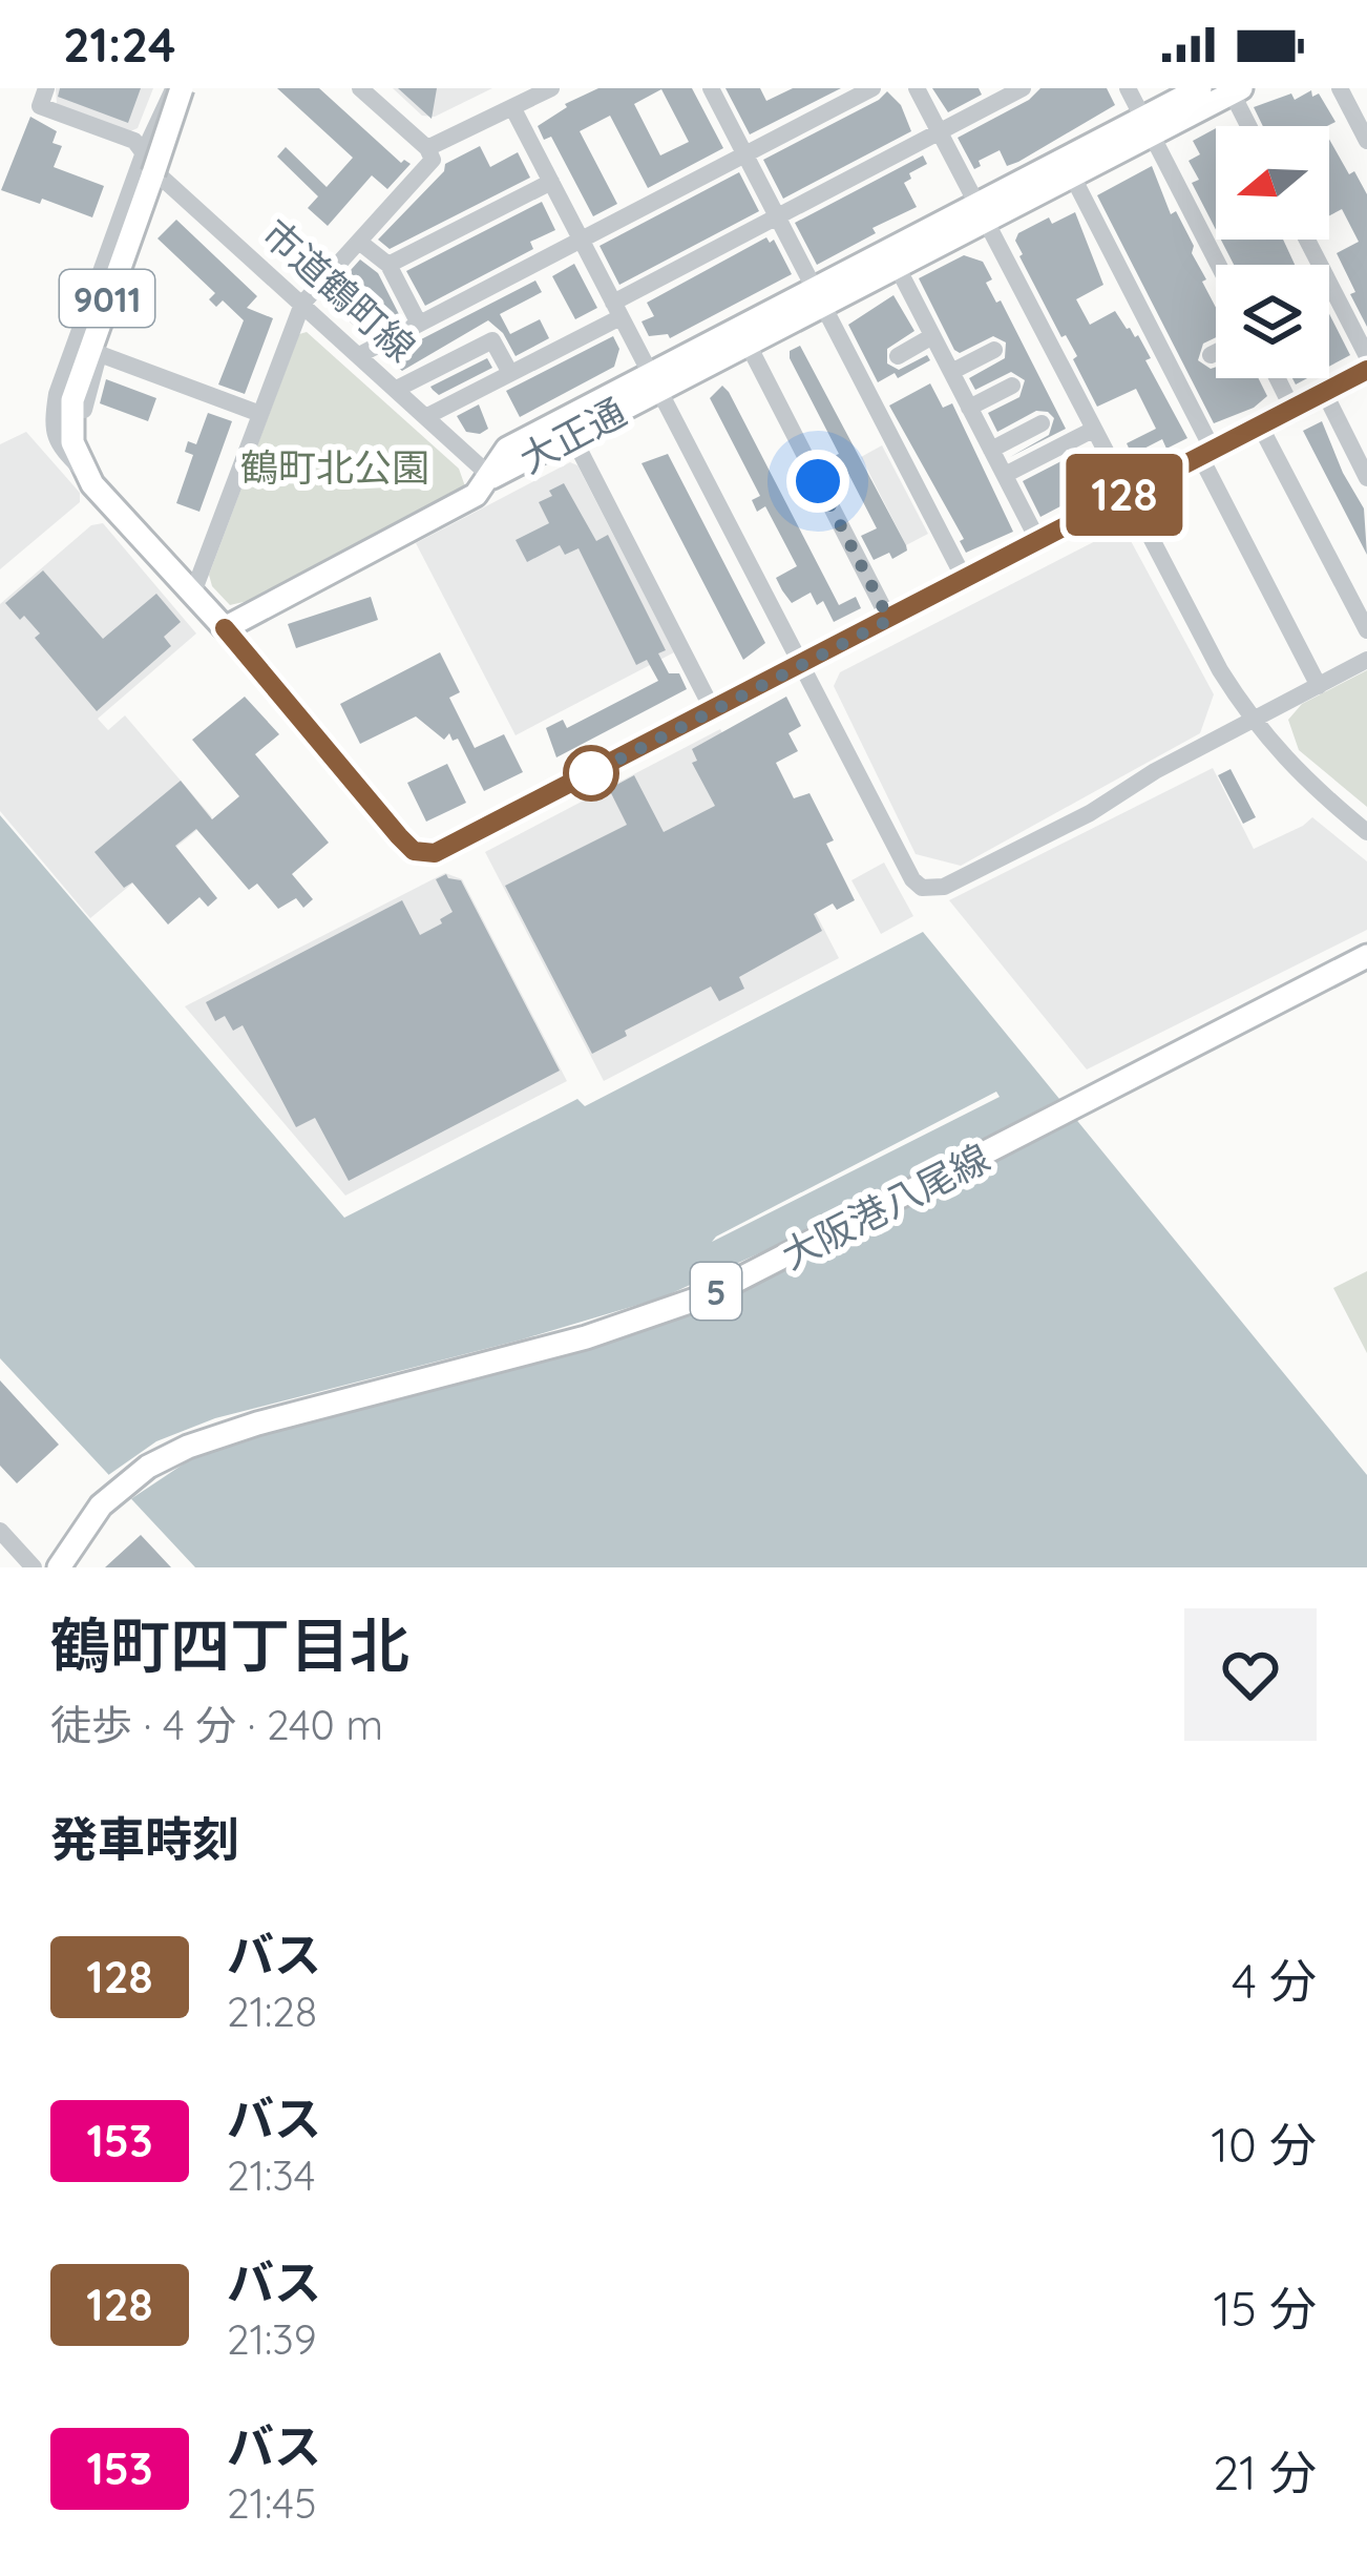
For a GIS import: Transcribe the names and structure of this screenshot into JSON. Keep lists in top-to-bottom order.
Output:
{
  "streets": {
    "main road": [
      "9011",
      "大正通",
      "大阪港八尾線",
      "5"
    ],
    "street": ["市道鶴町線"]
  },
  "crossings": [
    ["市道鶴町線", "大正通"]
  ],
  "parks": ["鶴町北公園"],
  "lines": ["bus line 128"],
  "north": "left",
  "page": {
    "status": "21:24",
    "on_map": "128",
    "heading": [
      ["鶴町四丁目北", "徒歩 · 4 分 · 240 m"],
      "発車時刻"
    ],
    "list": [
      {
        "mark": "128",
        "name": "バス",
        "note": "21:28",
        "value": "4 分"
      },
      {
        "mark": "153",
        "name": "バス",
        "note": "21:34",
        "value": "10 分"
      },
      {
        "mark": "128",
        "name": "バス",
        "note": "21:39",
        "value": "15 分"
      },
      {
        "mark": "153",
        "name": "バス",
        "note": "21:45",
        "value": "21 分"
      }
    ]
  }
}
